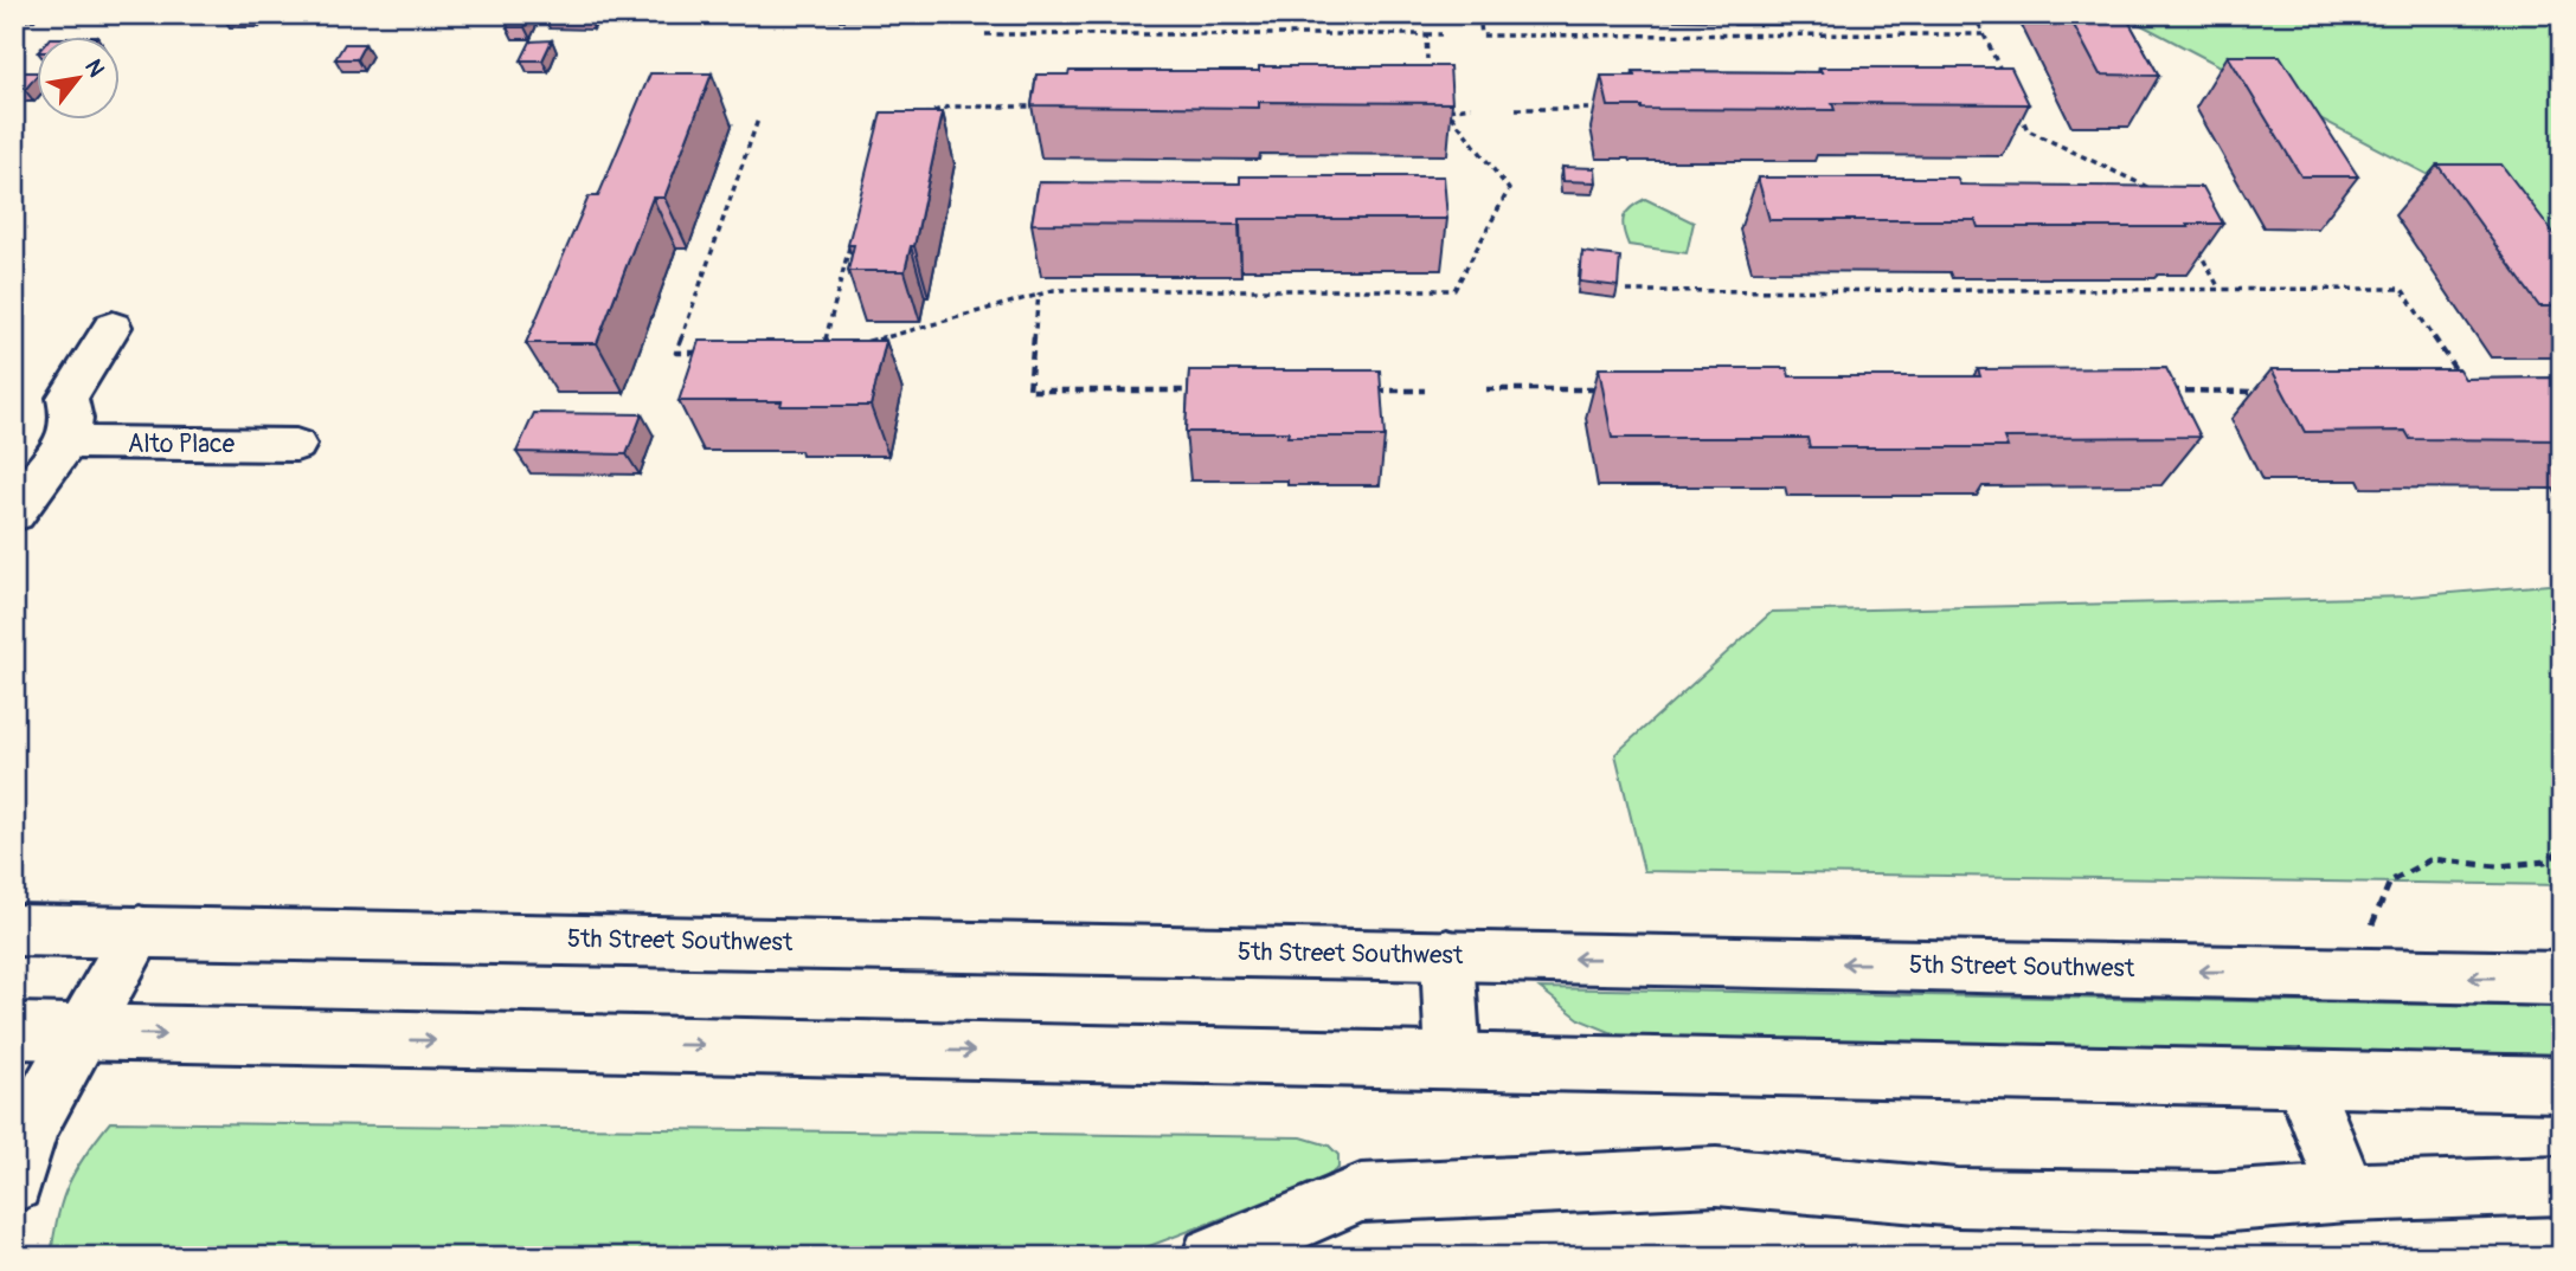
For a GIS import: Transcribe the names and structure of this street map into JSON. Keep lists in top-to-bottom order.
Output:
{
  "streets": {
    "main road": ["Alto Place", "5th Street Southwest"]
  },
  "north": "top right"
}
